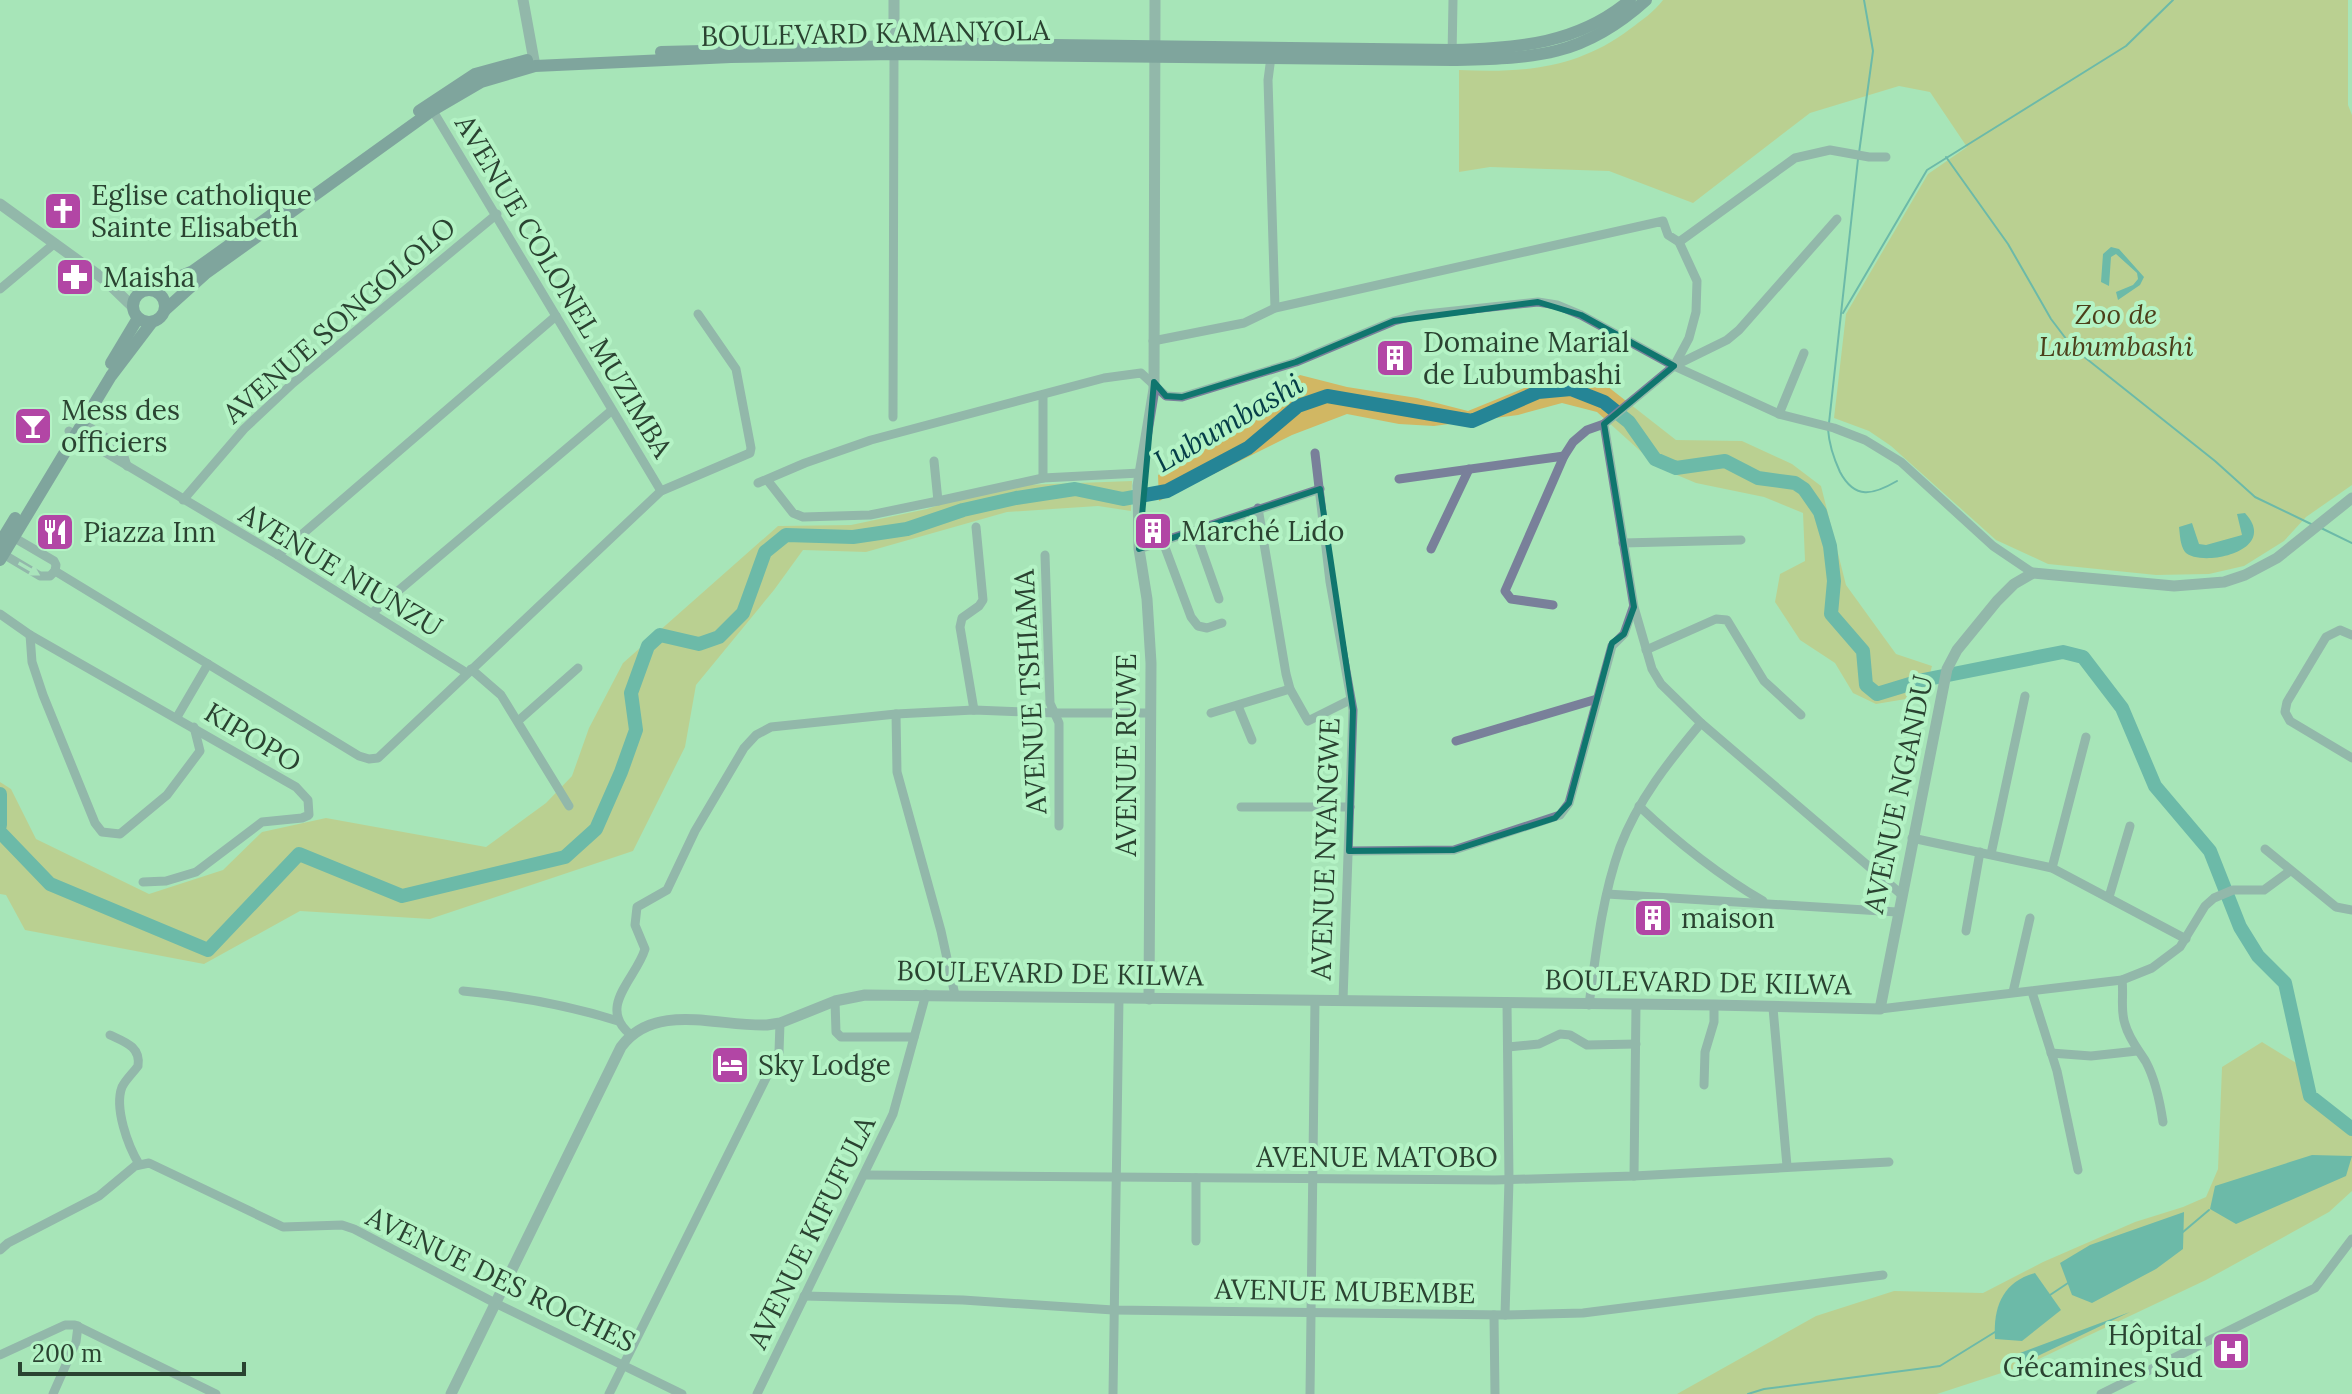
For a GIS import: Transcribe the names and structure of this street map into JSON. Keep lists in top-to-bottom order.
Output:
{
  "streets": {
    "main road": ["BOULEVARD KAMANYOLA"],
    "street": [
      "AVENUE COLONEL MUZIMBA",
      "AVENUE SONGOLOLO",
      "AVENUE NIUNZU",
      "AVENUE TSHIAMA",
      "KIPOPO",
      "AVENUE RUWE",
      "AVENUE NGANDU",
      "AVENUE NYANGWE",
      "BOULEVARD DE KILWA",
      "AVENUE MATOBO",
      "AVENUE KIFUFULA",
      "AVENUE DES ROCHES",
      "AVENUE MUBEMBE"
    ]
  },
  "crossings": [
    ["BOULEVARD KAMANYOLA", "AVENUE COLONEL MUZIMBA"],
    ["AVENUE COLONEL MUZIMBA", "AVENUE SONGOLOLO"],
    ["AVENUE SONGOLOLO", "AVENUE NIUNZU"],
    ["AVENUE RUWE", "BOULEVARD DE KILWA"],
    ["AVENUE NGANDU", "BOULEVARD DE KILWA"],
    ["AVENUE NYANGWE", "BOULEVARD DE KILWA"],
    ["BOULEVARD DE KILWA", "AVENUE KIFUFULA"],
    ["AVENUE MATOBO", "AVENUE KIFUFULA"],
    ["AVENUE KIFUFULA", "AVENUE MUBEMBE"]
  ],
  "water": ["Lubumbashi"],
  "parks": ["Zoo de Lubumbashi"],
  "places": {
    "church": ["Eglise catholique Sainte Elisabeth"],
    "pharmacy": ["Maisha"],
    "building": ["Domaine Marial de Lubumbashi", "Marché Lido", "maison"],
    "bar": ["Mess des officiers"],
    "restaurant": ["Piazza Inn"],
    "hotel": ["Sky Lodge"],
    "hospital": ["Hôpital Gécamines Sud"]
  },
  "scale_bar": "200 m"
}
